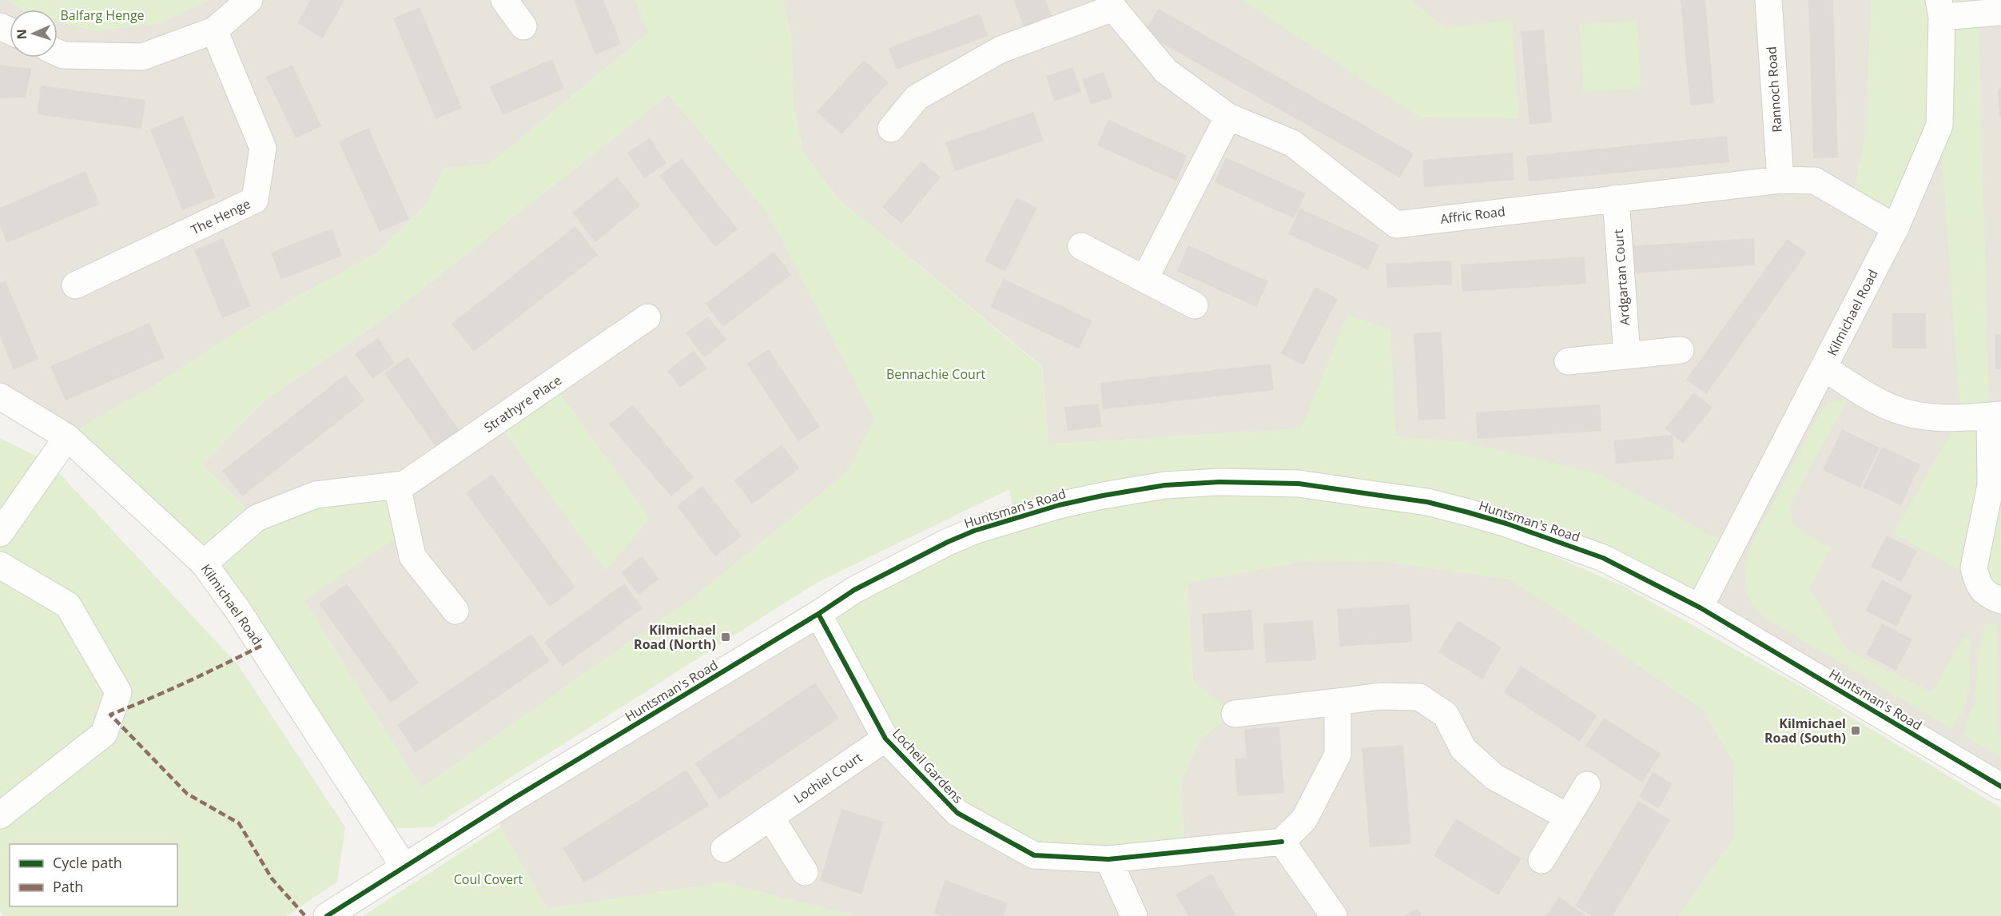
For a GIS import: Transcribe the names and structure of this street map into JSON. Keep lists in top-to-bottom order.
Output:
{
  "streets": {
    "street": [
      "Rannoch Road",
      "Affric Road",
      "The Henge",
      "Ardgartan Court",
      "Kilmichael Road",
      "Strathyre Place",
      "Huntsman's Road",
      "Locheil Gardens",
      "Lochiel Court"
    ]
  },
  "crossings": [
    ["Rannoch Road", "Affric Road"],
    ["Affric Road", "Ardgartan Court"],
    ["Affric Road", "Kilmichael Road"],
    ["Kilmichael Road", "Strathyre Place"],
    ["Kilmichael Road", "Huntsman's Road"],
    ["Huntsman's Road", "Locheil Gardens"],
    ["Locheil Gardens", "Lochiel Court"]
  ],
  "parks": ["Balfarg Henge", "Bennachie Court", "Coul Covert"],
  "places": {
    "transit": ["Kilmichael Road (North)", "Kilmichael Road (South)"]
  },
  "legend": ["Cycle path", "Path"],
  "north": "left"
}
